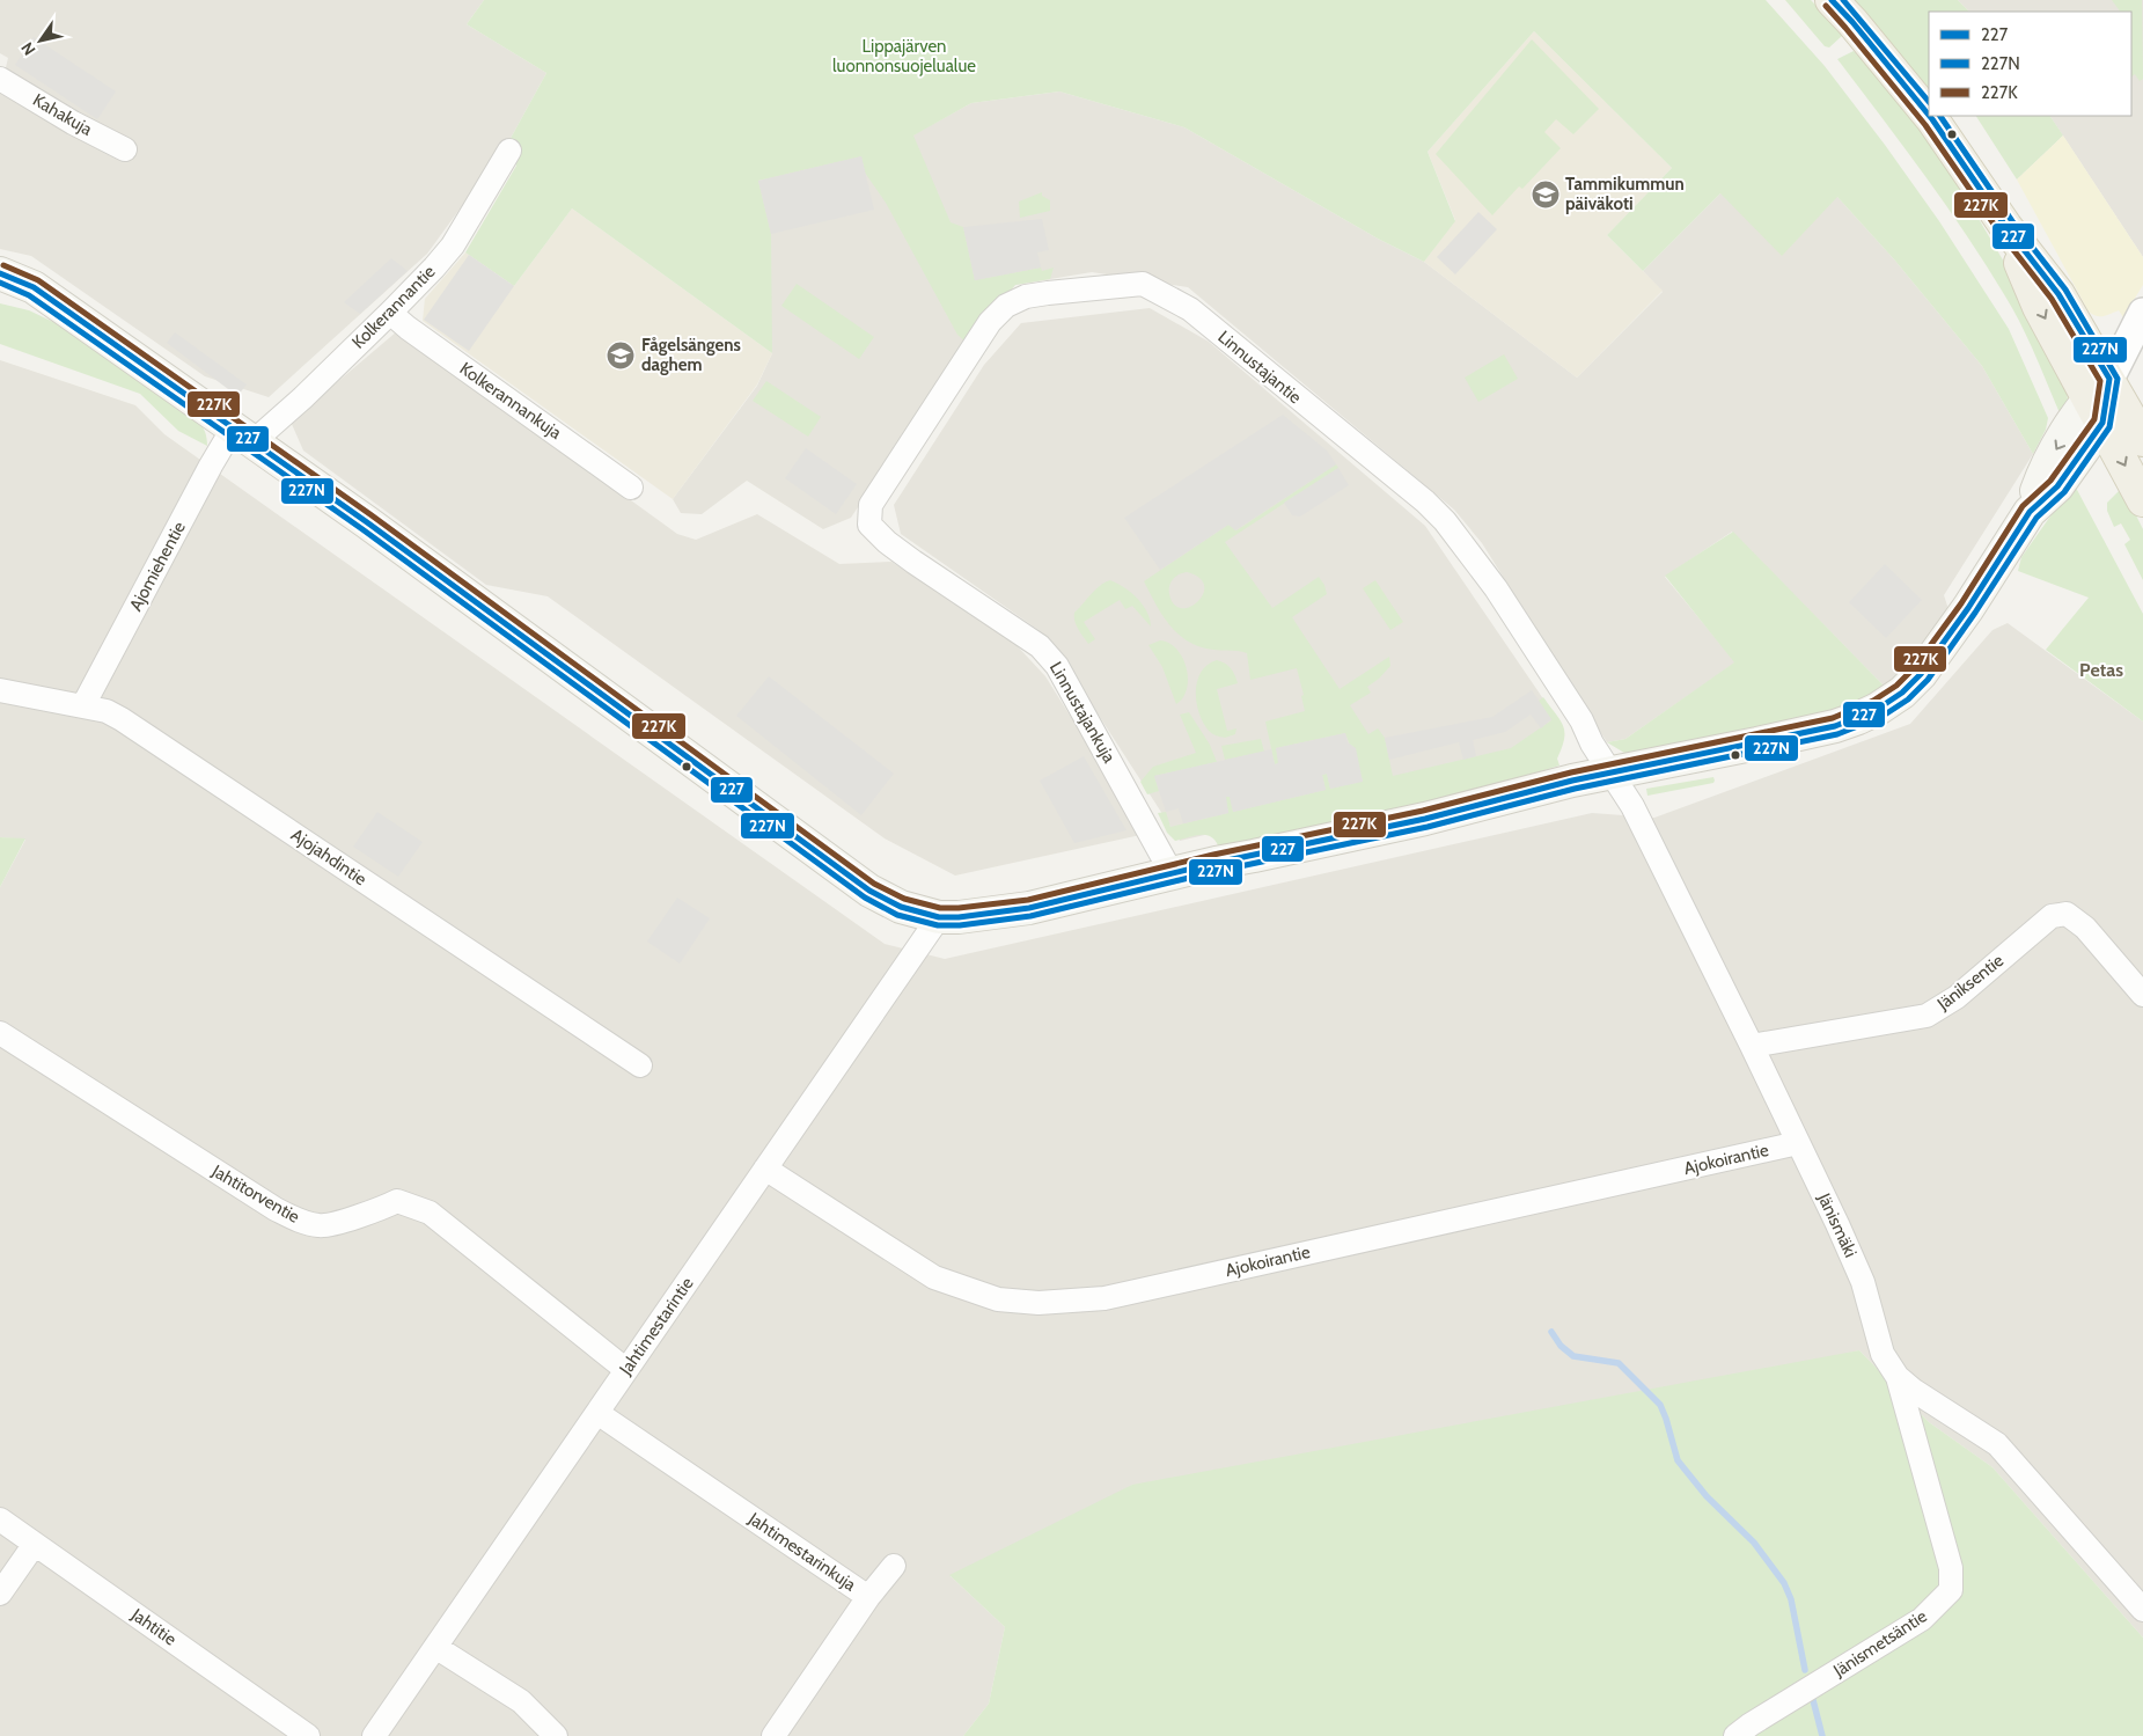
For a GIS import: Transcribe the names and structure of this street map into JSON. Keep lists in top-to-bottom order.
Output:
{
  "streets": {
    "street": [
      "Kahakuja",
      "Kolkerannantie",
      "Linnustajantie",
      "Kolkerannankuja",
      "Ajomiehentie",
      "Linnustajankuja",
      "Ajojahdintie",
      "Jäniksentie",
      "Ajokoirantie",
      "Jahtitorventie",
      "Jänismäki",
      "Jahtimestarintie",
      "Jahtimestarinkuja",
      "Jahtitie",
      "Jänismetsäntie"
    ]
  },
  "crossings": [
    ["Kolkerannantie", "Kolkerannankuja"],
    ["Kolkerannantie", "Ajomiehentie"],
    ["Linnustajantie", "Linnustajankuja"],
    ["Linnustajantie", "Jänismäki"],
    ["Ajomiehentie", "Ajojahdintie"],
    ["Jäniksentie", "Jänismäki"],
    ["Ajokoirantie", "Jänismäki"],
    ["Ajokoirantie", "Jahtimestarintie"],
    ["Jahtitorventie", "Jahtimestarintie"],
    ["Jänismäki", "Jänismetsäntie"],
    ["Jahtimestarintie", "Jahtimestarinkuja"]
  ],
  "districts": ["Petas"],
  "parks": ["Lippajärven luonnonsuojelualue"],
  "places": {
    "school or university": ["Tammikummun päiväkoti", "Fågelsängens daghem"]
  },
  "lines": ["transit line 227", "transit line 227N", "transit line 227K"],
  "legend": ["227", "227N", "227K"],
  "north": "bottom left"
}
